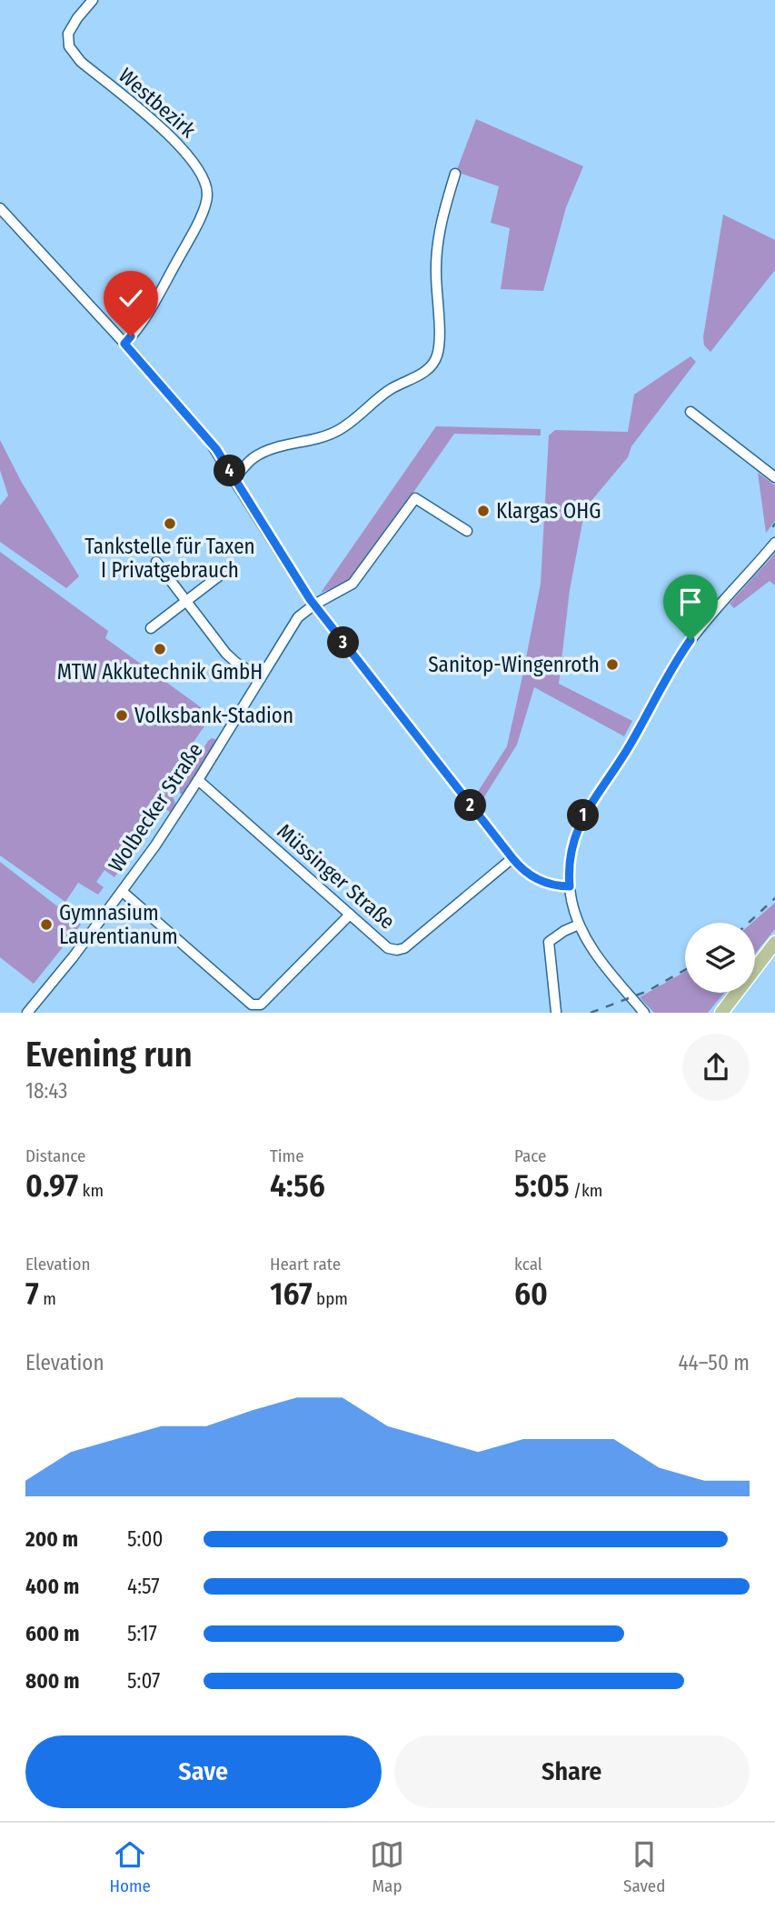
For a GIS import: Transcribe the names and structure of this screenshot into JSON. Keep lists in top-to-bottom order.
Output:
{
  "streets": {
    "street": ["Westbezirk", "Wolbecker Straße", "Müssinger Straße"]
  },
  "crossings": [
    ["Wolbecker Straße", "Müssinger Straße"]
  ],
  "places": [
    "Klargas OHG",
    "Tankstelle für Taxen I Privatgebrauch",
    "MTW Akkutechnik GmbH",
    "Sanitop-Wingenroth",
    "Volksbank-Stadion",
    "Gymnasium Laurentianum"
  ],
  "page": {
    "pins": [
      "4",
      "3",
      "2",
      "1"
    ],
    "heading": ["Evening run", "18:43"],
    "stats": [
      ["Distance", "0.97 km"],
      ["Time", "4:56"],
      ["Pace", "5:05 /km"],
      ["Elevation", "7 m"],
      ["Heart rate", "167 bpm"],
      ["kcal", "60"]
    ],
    "chart": ["Elevation", "44–50 m"],
    "list": [
      {
        "name": "200 m",
        "note": "5:00"
      },
      {
        "name": "400 m",
        "note": "4:57"
      },
      {
        "name": "600 m",
        "note": "5:17"
      },
      {
        "name": "800 m",
        "note": "5:07"
      }
    ],
    "buttons": ["Save", "Share"],
    "tabs": ["Home", "Map", "Saved"]
  }
}
